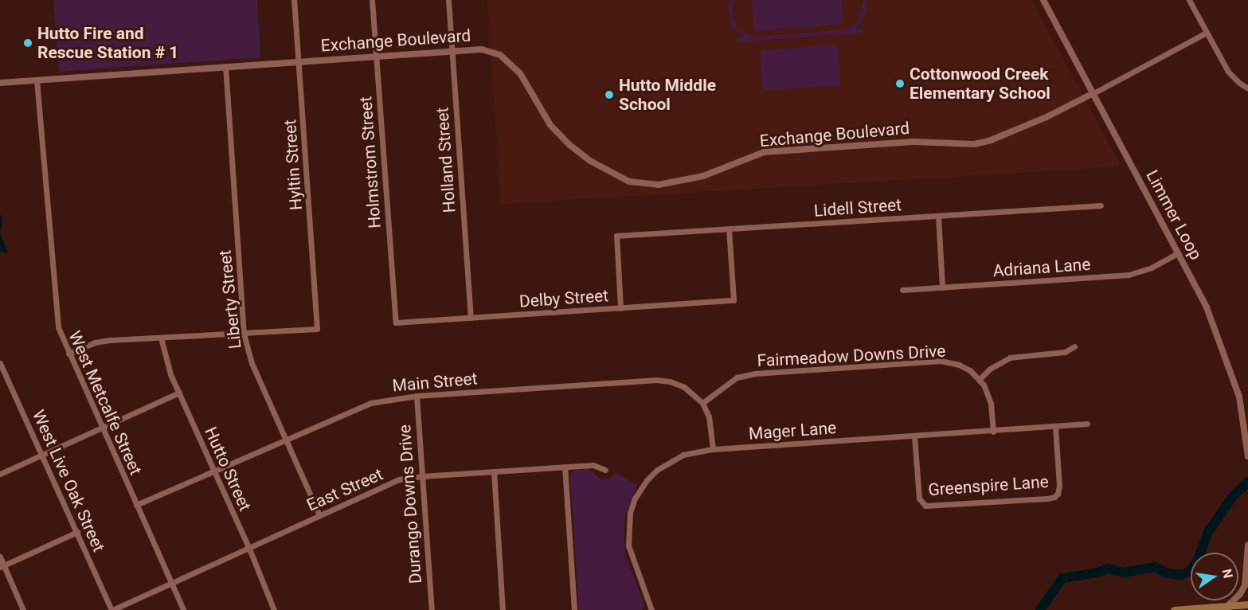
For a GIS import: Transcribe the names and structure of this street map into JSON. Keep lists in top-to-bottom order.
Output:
{
  "streets": {
    "street": [
      "Exchange Boulevard",
      "Holland Street",
      "Holmstrom Street",
      "Hyltin Street",
      "Lidell Street",
      "Limmer Loop",
      "Adriana Lane",
      "Delby Street",
      "Liberty Street",
      "Fairmeadow Downs Drive",
      "Main Street",
      "West Metcalfe Street",
      "Mager Lane",
      "Hutto Street",
      "West Live Oak Street",
      "Greenspire Lane",
      "East Street",
      "Durango Downs Drive"
    ]
  },
  "crossings": [
    ["Exchange Boulevard", "Holland Street"],
    ["Exchange Boulevard", "Holmstrom Street"],
    ["Exchange Boulevard", "Hyltin Street"],
    ["Exchange Boulevard", "Limmer Loop"],
    ["Exchange Boulevard", "Liberty Street"],
    ["Exchange Boulevard", "West Metcalfe Street"],
    ["Holland Street", "Delby Street"],
    ["Holmstrom Street", "Delby Street"],
    ["Hyltin Street", "Liberty Street"],
    ["Lidell Street", "Delby Street"],
    ["Limmer Loop", "Adriana Lane"],
    ["Liberty Street", "Main Street"],
    ["Liberty Street", "East Street"],
    ["Fairmeadow Downs Drive", "Main Street"],
    ["Main Street", "West Metcalfe Street"],
    ["Main Street", "Hutto Street"],
    ["Main Street", "Durango Downs Drive"],
    ["West Metcalfe Street", "East Street"],
    ["Mager Lane", "Greenspire Lane"],
    ["Hutto Street", "East Street"],
    ["West Live Oak Street", "East Street"],
    ["East Street", "Durango Downs Drive"]
  ],
  "places": ["Hutto Fire and Rescue Station # 1", "Cottonwood Creek Elementary School", "Hutto Middle School"],
  "north": "right"
}
